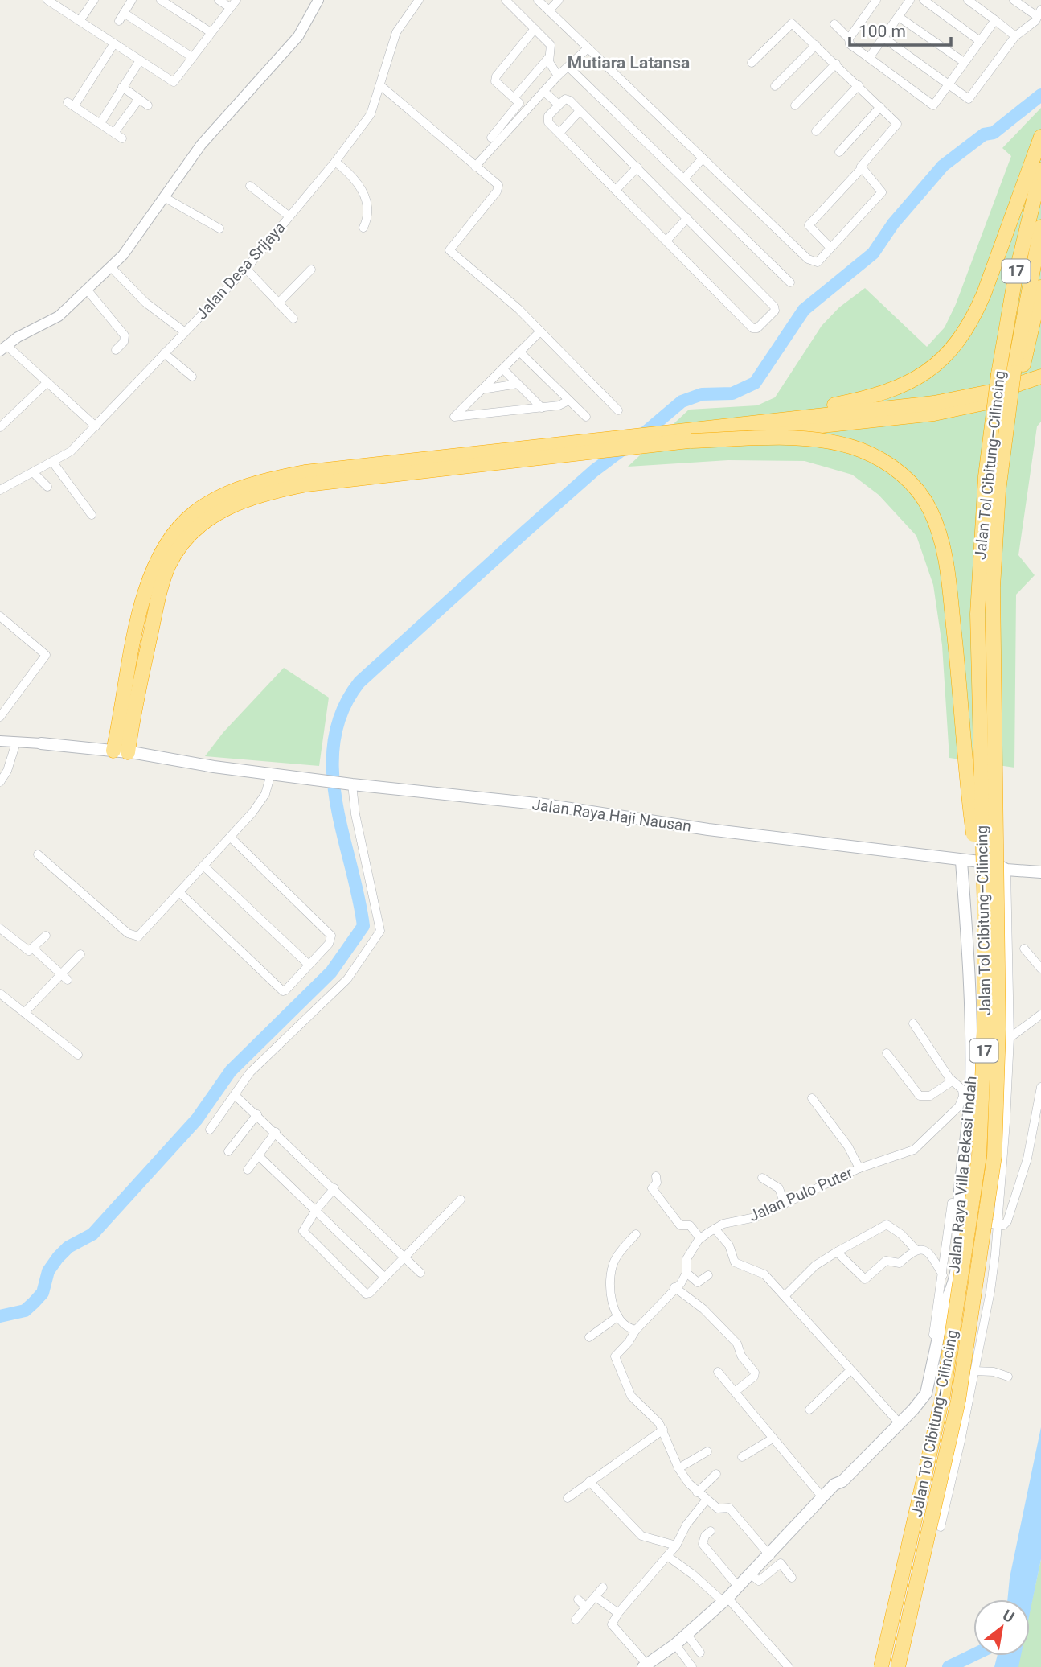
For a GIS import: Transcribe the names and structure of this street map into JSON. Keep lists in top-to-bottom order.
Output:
{
  "streets": {
    "highway": ["17", "Jalan Tol Cibitung–Cilincing"],
    "main road": ["Jalan Raya Haji Nausan", "Jalan Raya Villa Bekasi Indah"],
    "street": ["Jalan Desa Srijaya", "Jalan Pulo Puter"]
  },
  "crossings": [
    ["Jalan Raya Haji Nausan", "Jalan Raya Villa Bekasi Indah"],
    ["Jalan Raya Villa Bekasi Indah", "Jalan Pulo Puter"]
  ],
  "districts": ["Mutiara Latansa"],
  "scale_bar": "100 m",
  "north": "top right"
}
